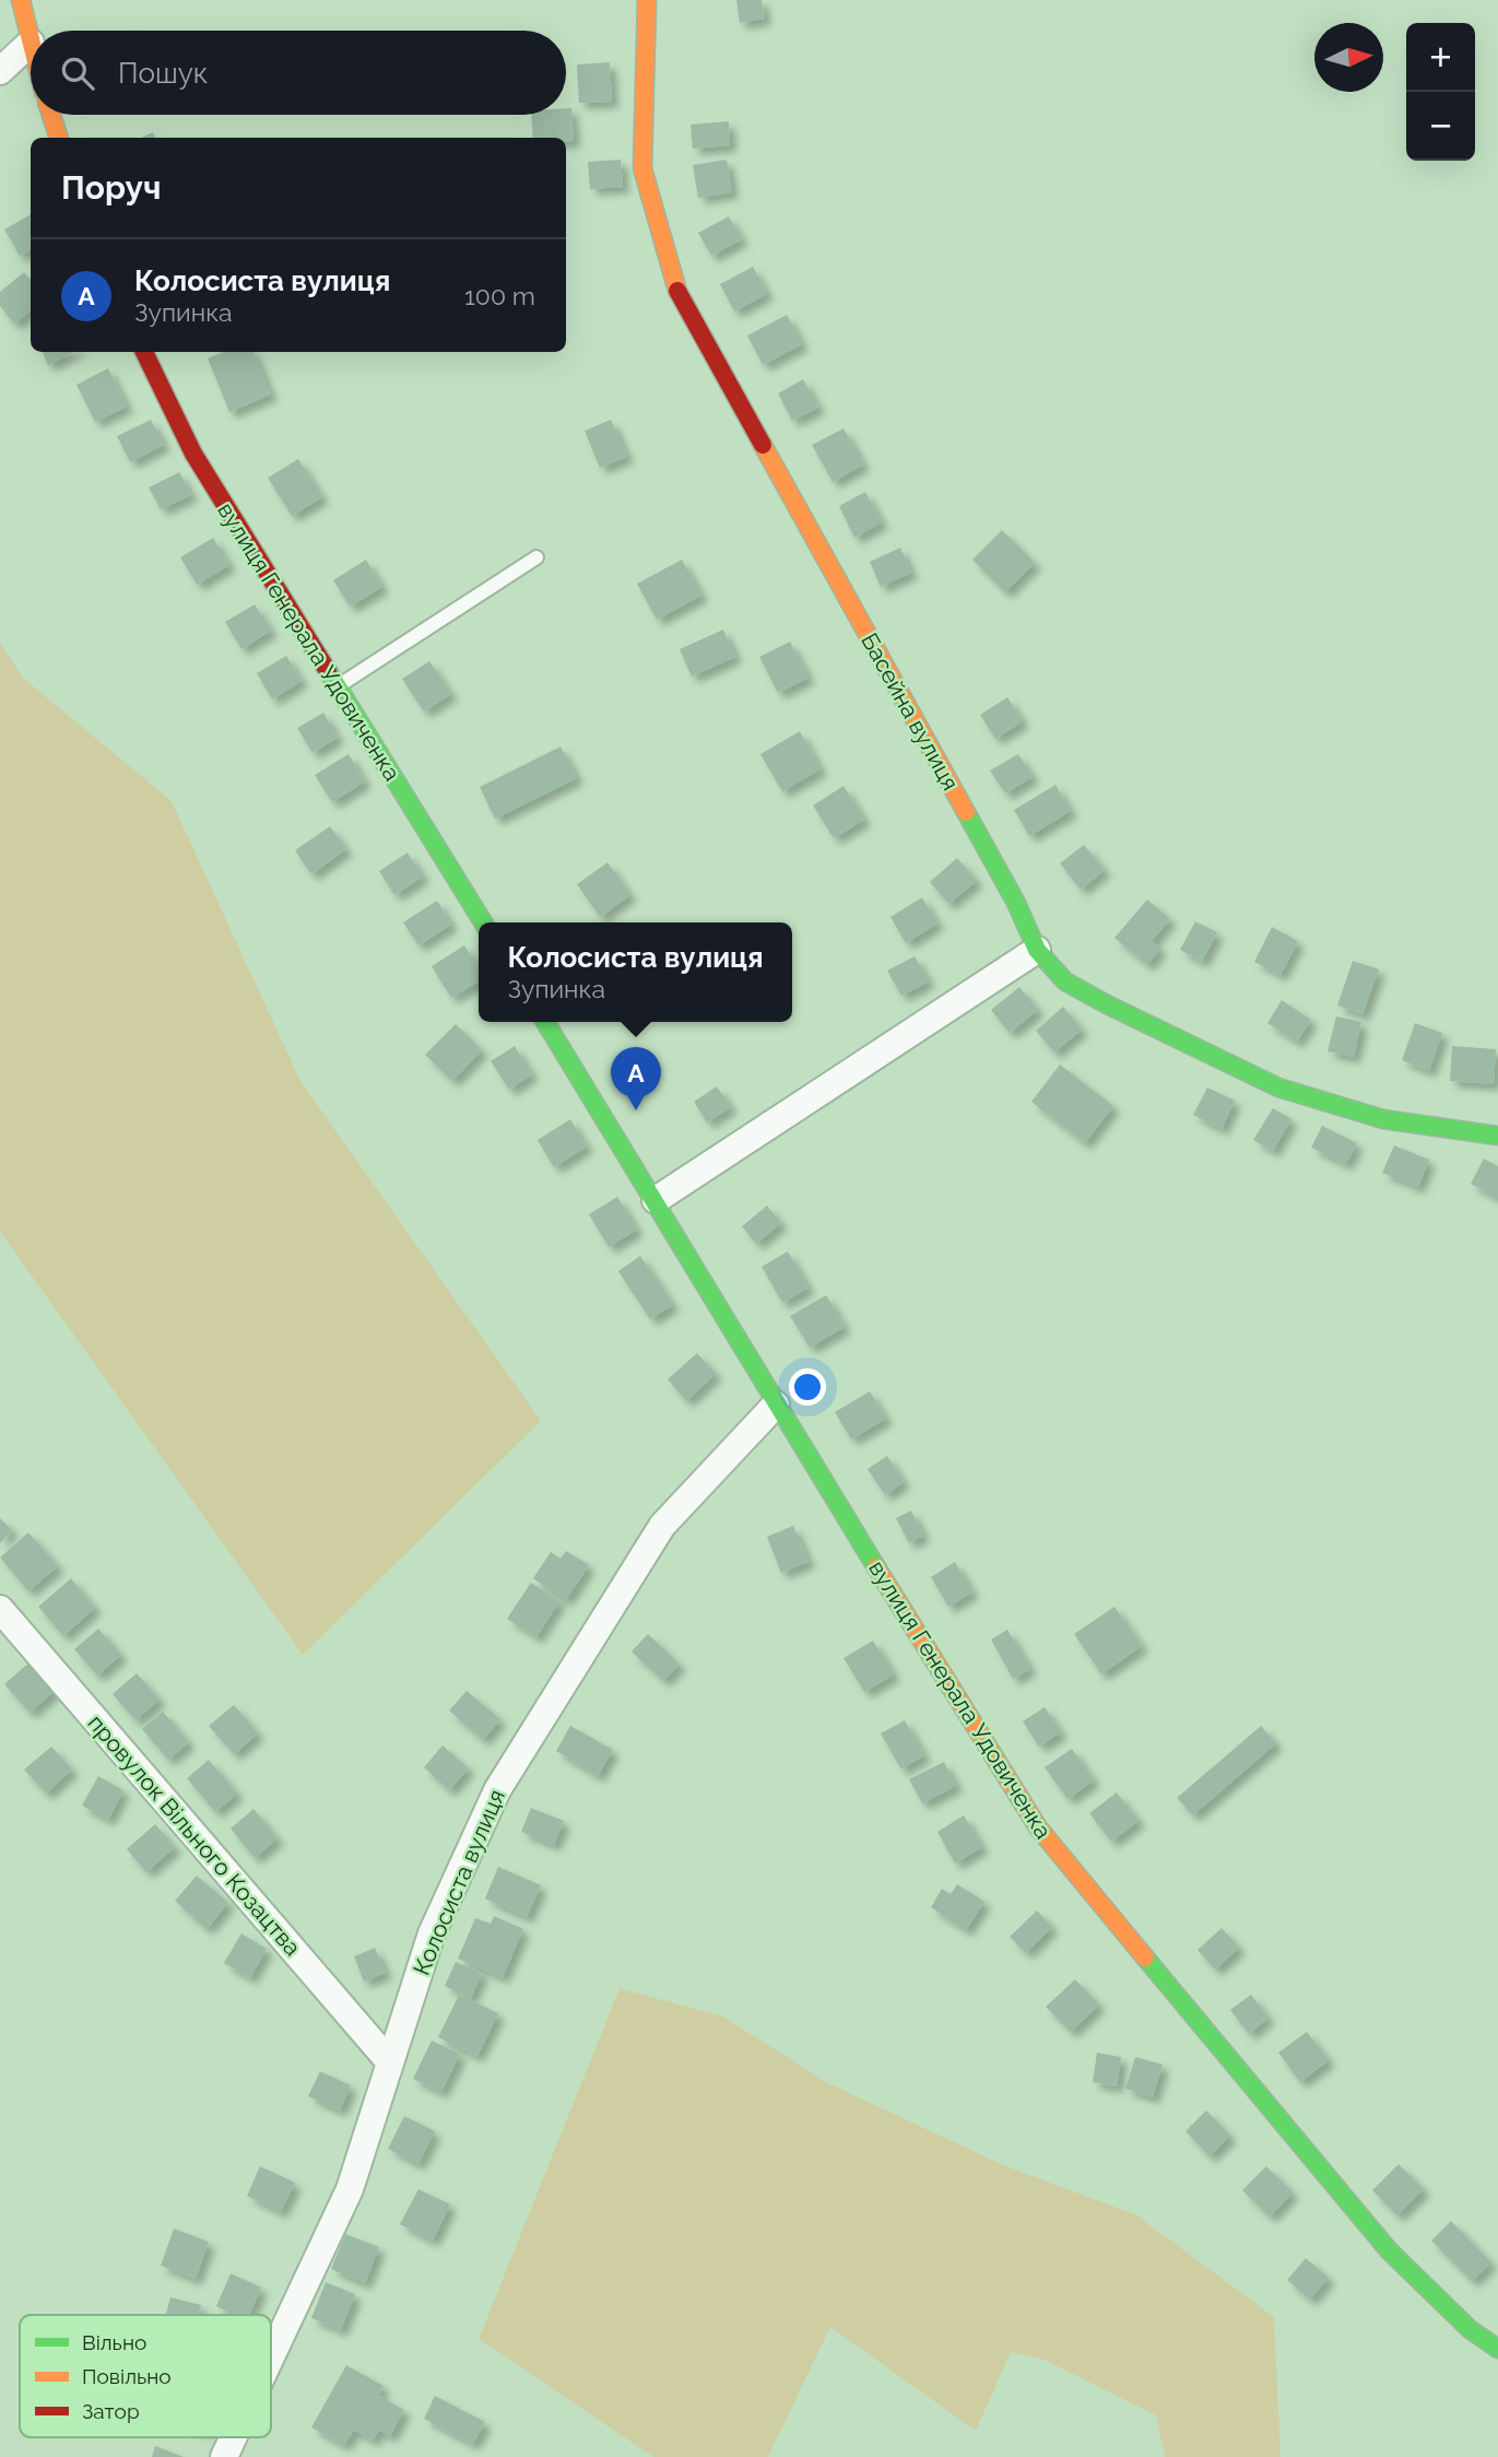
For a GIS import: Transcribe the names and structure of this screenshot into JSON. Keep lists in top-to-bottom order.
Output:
{
  "streets": {
    "main road": ["вулиця Генерала Удовиченка", "Басейна вулиця"],
    "street": ["провулок Вільного Козацтва", "Колосиста вулиця"]
  },
  "crossings": [
    ["вулиця Генерала Удовиченка", "Колосиста вулиця"],
    ["провулок Вільного Козацтва", "Колосиста вулиця"]
  ],
  "legend": ["Вільно", "Повільно", "Затор"],
  "north": "right",
  "page": {
    "map_buttons": ["+", "−"],
    "search": "Пошук",
    "heading": "Поруч",
    "list": [
      {
        "mark": "A",
        "name": "Колосиста вулиця",
        "note": "Зупинка",
        "value": "100 m"
      }
    ],
    "popup": ["Колосиста вулиця", "Зупинка"],
    "pins": "A"
  }
}
